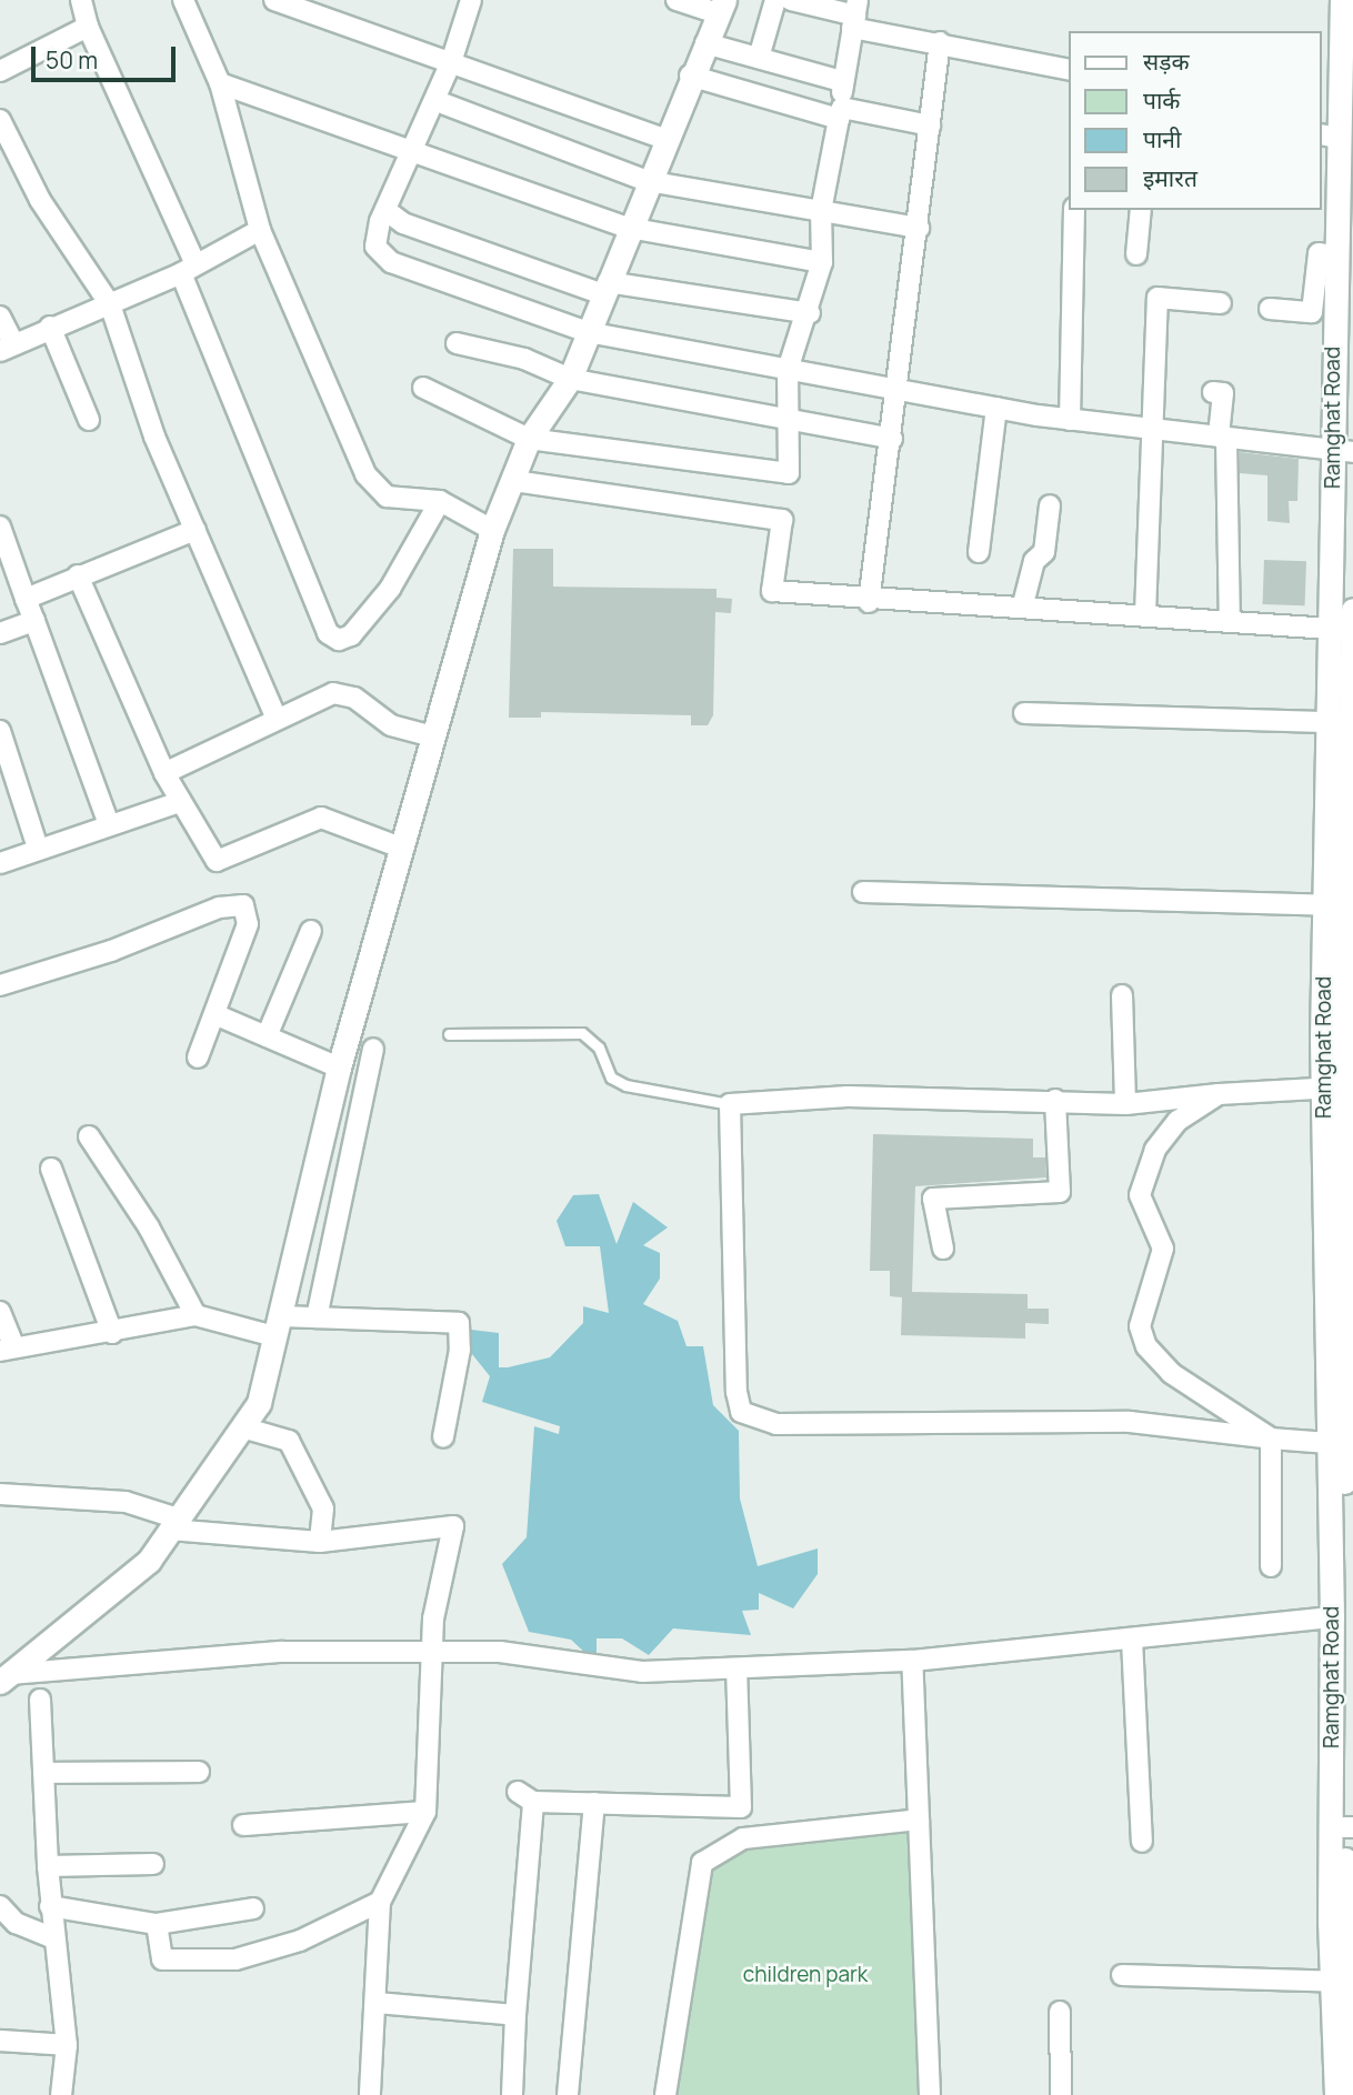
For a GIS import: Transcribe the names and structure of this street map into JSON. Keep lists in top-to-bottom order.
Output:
{
  "streets": {
    "main road": ["Ramghat Road"]
  },
  "parks": ["children park"],
  "legend": [
    "सड़क",
    "पार्क",
    "पानी",
    "इमारत"
  ],
  "scale_bar": "50 m"
}
